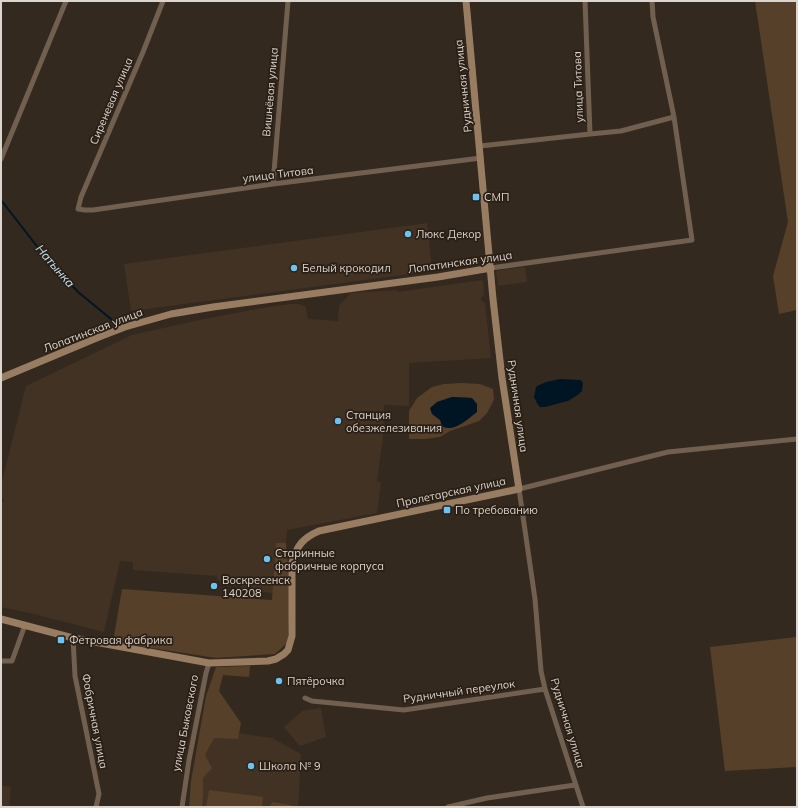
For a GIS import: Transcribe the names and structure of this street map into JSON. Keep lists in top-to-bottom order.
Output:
{
  "streets": {
    "street": [
      "Рудничная улица",
      "улица Титова",
      "Вишнёвая улица",
      "Сиреневая улица",
      "Лопатинская улица",
      "Пролетарская улица",
      "Рудничный переулок",
      "Фабричная улица",
      "улица Быковского"
    ]
  },
  "crossings": [
    ["Рудничная улица", "улица Титова"],
    ["Рудничная улица", "Лопатинская улица"],
    ["Рудничная улица", "Пролетарская улица"],
    ["Рудничная улица", "Рудничный переулок"],
    ["улица Титова", "Вишнёвая улица"],
    ["улица Титова", "Сиреневая улица"],
    ["Пролетарская улица", "улица Быковского"],
    ["Фабричная улица", "улица Быковского"]
  ],
  "water": ["Натынка"],
  "places": {
    "transit": ["СМП", "По требованию", "Фетровая фабрика"],
    "other": [
      "Люкс Декор",
      "Белый крокодил",
      "Станция обезжелезивания",
      "Старинные фабричные корпуса",
      "Воскресенск 140208",
      "Пятёрочка",
      "Школа № 9"
    ]
  }
}
